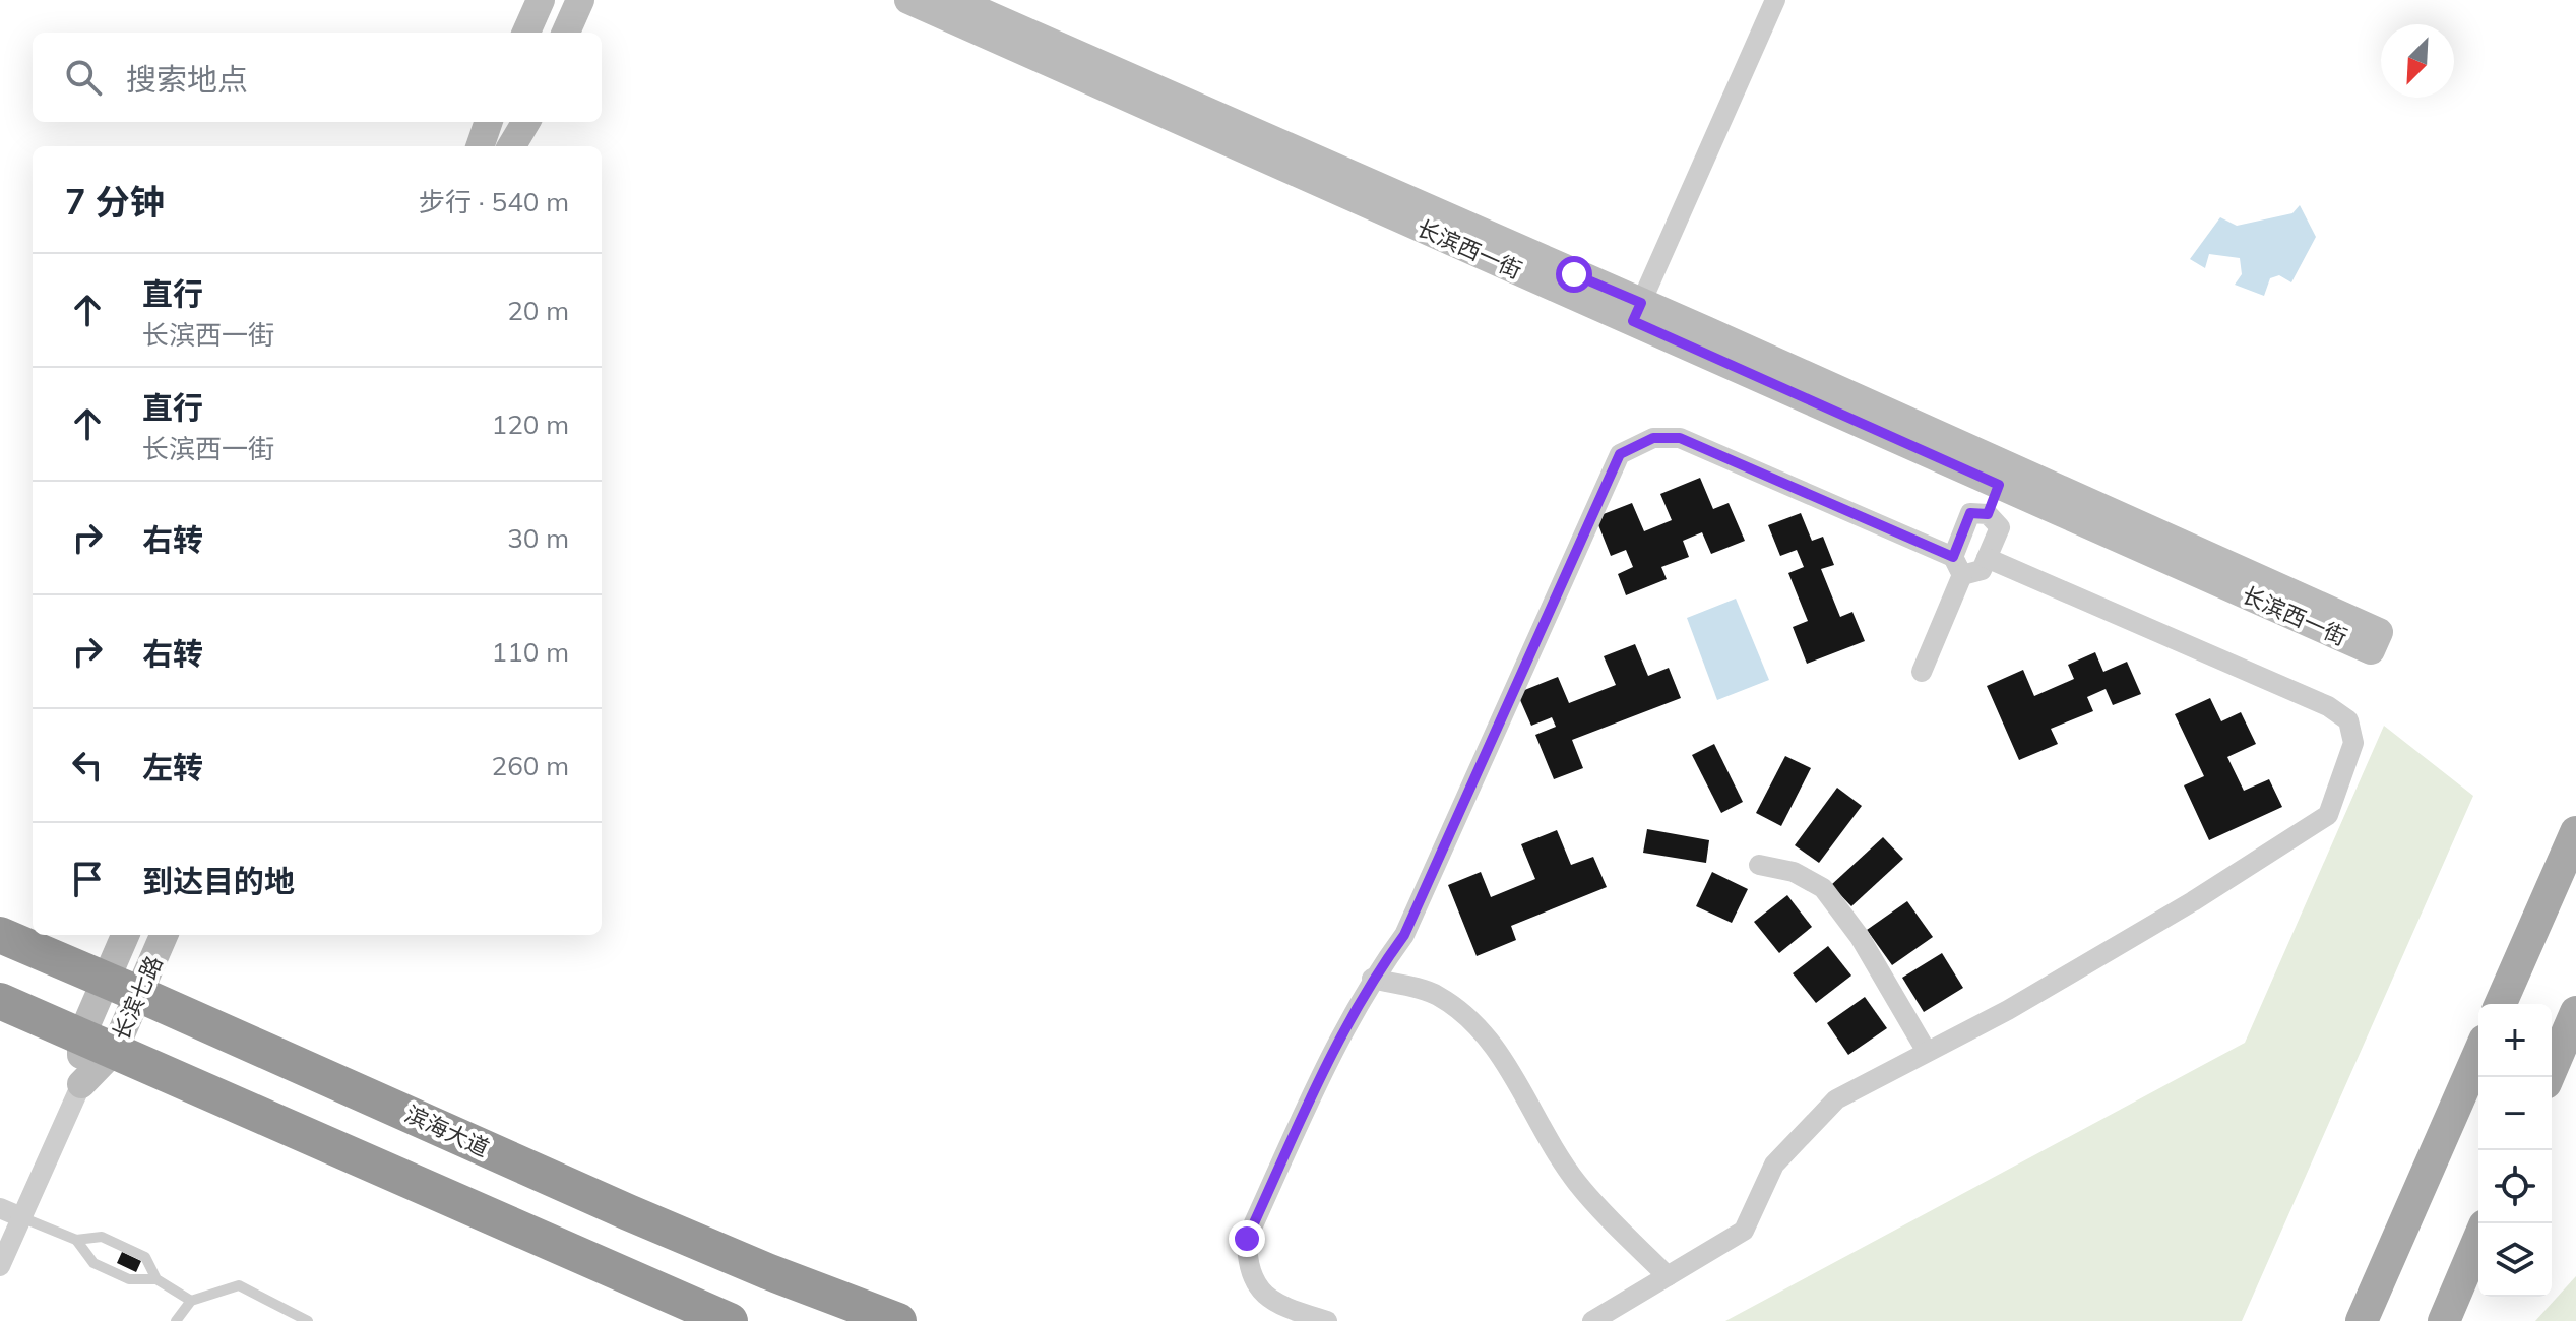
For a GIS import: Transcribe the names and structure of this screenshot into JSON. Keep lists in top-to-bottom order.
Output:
{
  "streets": {
    "highway": ["滨海大道"],
    "street": ["长滨西一街", "长滨七路"]
  },
  "crossings": [
    ["长滨七路", "滨海大道"]
  ],
  "north": "bottom left",
  "page": {
    "search": "搜索地点",
    "heading": ["7 分钟", "步行 · 540 m"],
    "list": [
      ["直行", "长滨西一街", "20 m"],
      ["直行", "长滨西一街", "120 m"],
      ["右转", "30 m"],
      ["右转", "110 m"],
      ["左转", "260 m"],
      "到达目的地"
    ],
    "map_buttons": ["+", "−"]
  }
}
